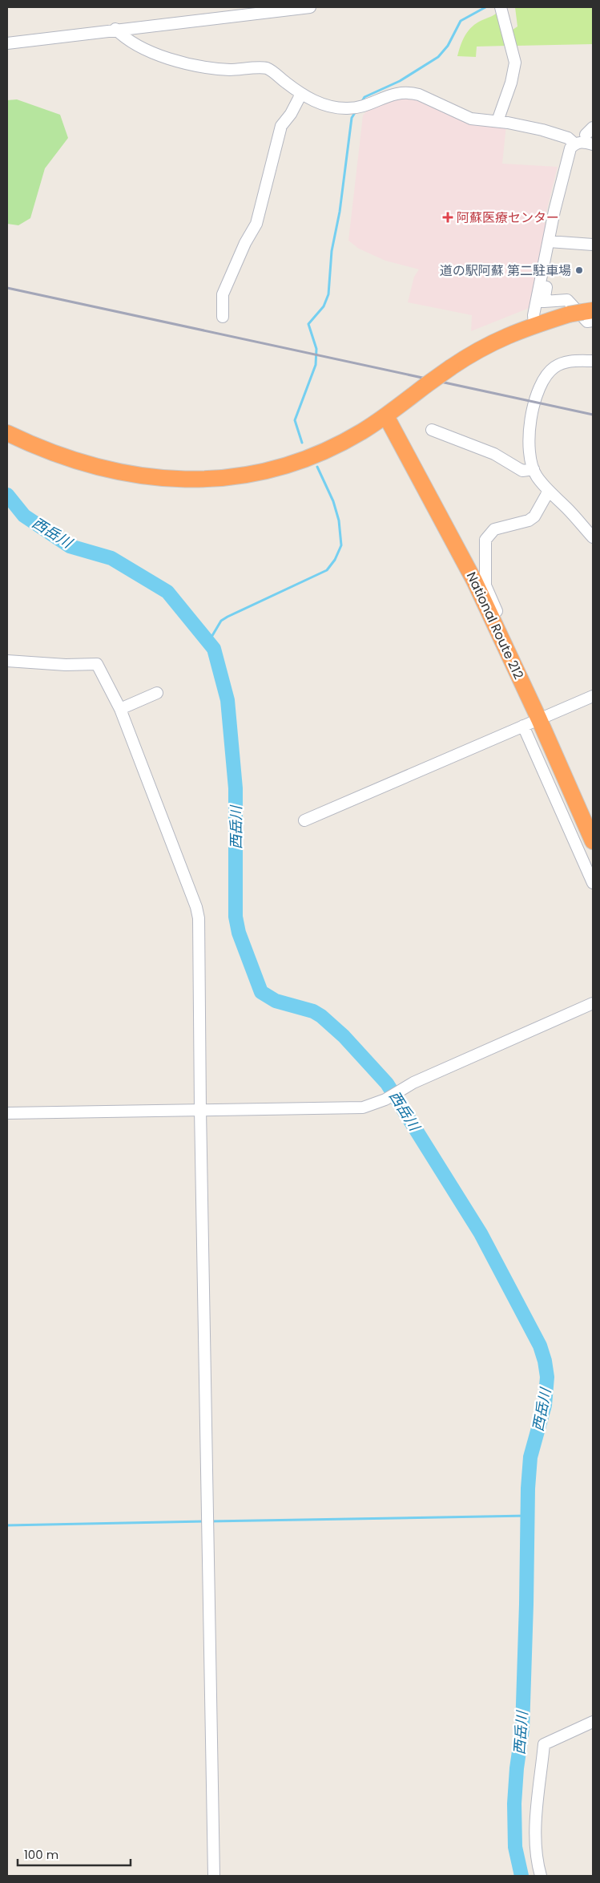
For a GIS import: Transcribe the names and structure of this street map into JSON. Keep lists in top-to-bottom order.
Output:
{
  "streets": {
    "highway": ["National Route 212"]
  },
  "water": ["西岳川"],
  "places": {
    "health": ["阿蘇医療センター"],
    "other": ["道の駅阿蘇 第二駐車場"]
  },
  "scale_bar": "100 m"
}
